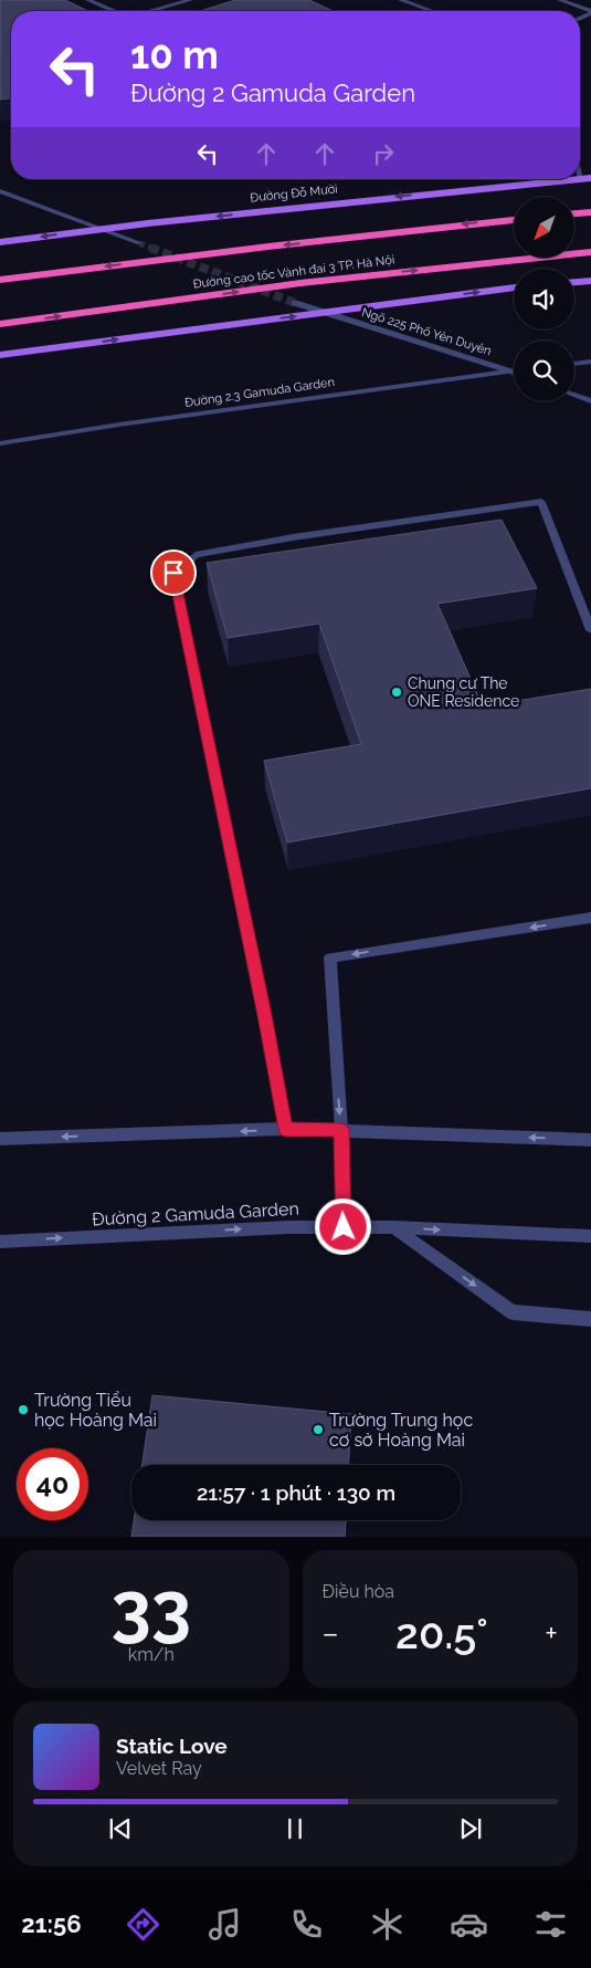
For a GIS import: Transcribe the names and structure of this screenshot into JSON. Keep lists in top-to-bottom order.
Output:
{
  "streets": {
    "highway": ["Đường cao tốc Vành đai 3 TP. Hà Nội"],
    "main road": ["Đường Đỗ Mười"],
    "street": ["Ngõ 225 Phố Yên Duyên", "Đường 2.3 Gamuda Garden", "Đường 2 Gamuda Garden"]
  },
  "crossings": [
    ["Ngõ 225 Phố Yên Duyên", "Đường 2.3 Gamuda Garden"]
  ],
  "places": ["Chung cư The ONE Residence", "Trường Tiểu học Hoàng Mai", "Trường Trung học cơ sở Hoàng Mai"],
  "north": "bottom left",
  "page": {
    "turn": ["10 m", "Đường 2 Gamuda Garden"],
    "limit": "40",
    "trip": "21:57 · 1 phút · 130 m",
    "tile": [
      ["33", "km/h"],
      "Điều hòa"
    ],
    "heat": ["−", "20.5°", "+"],
    "song": ["Static Love", "Velvet Ray"],
    "tabs": "21:56"
  }
}
